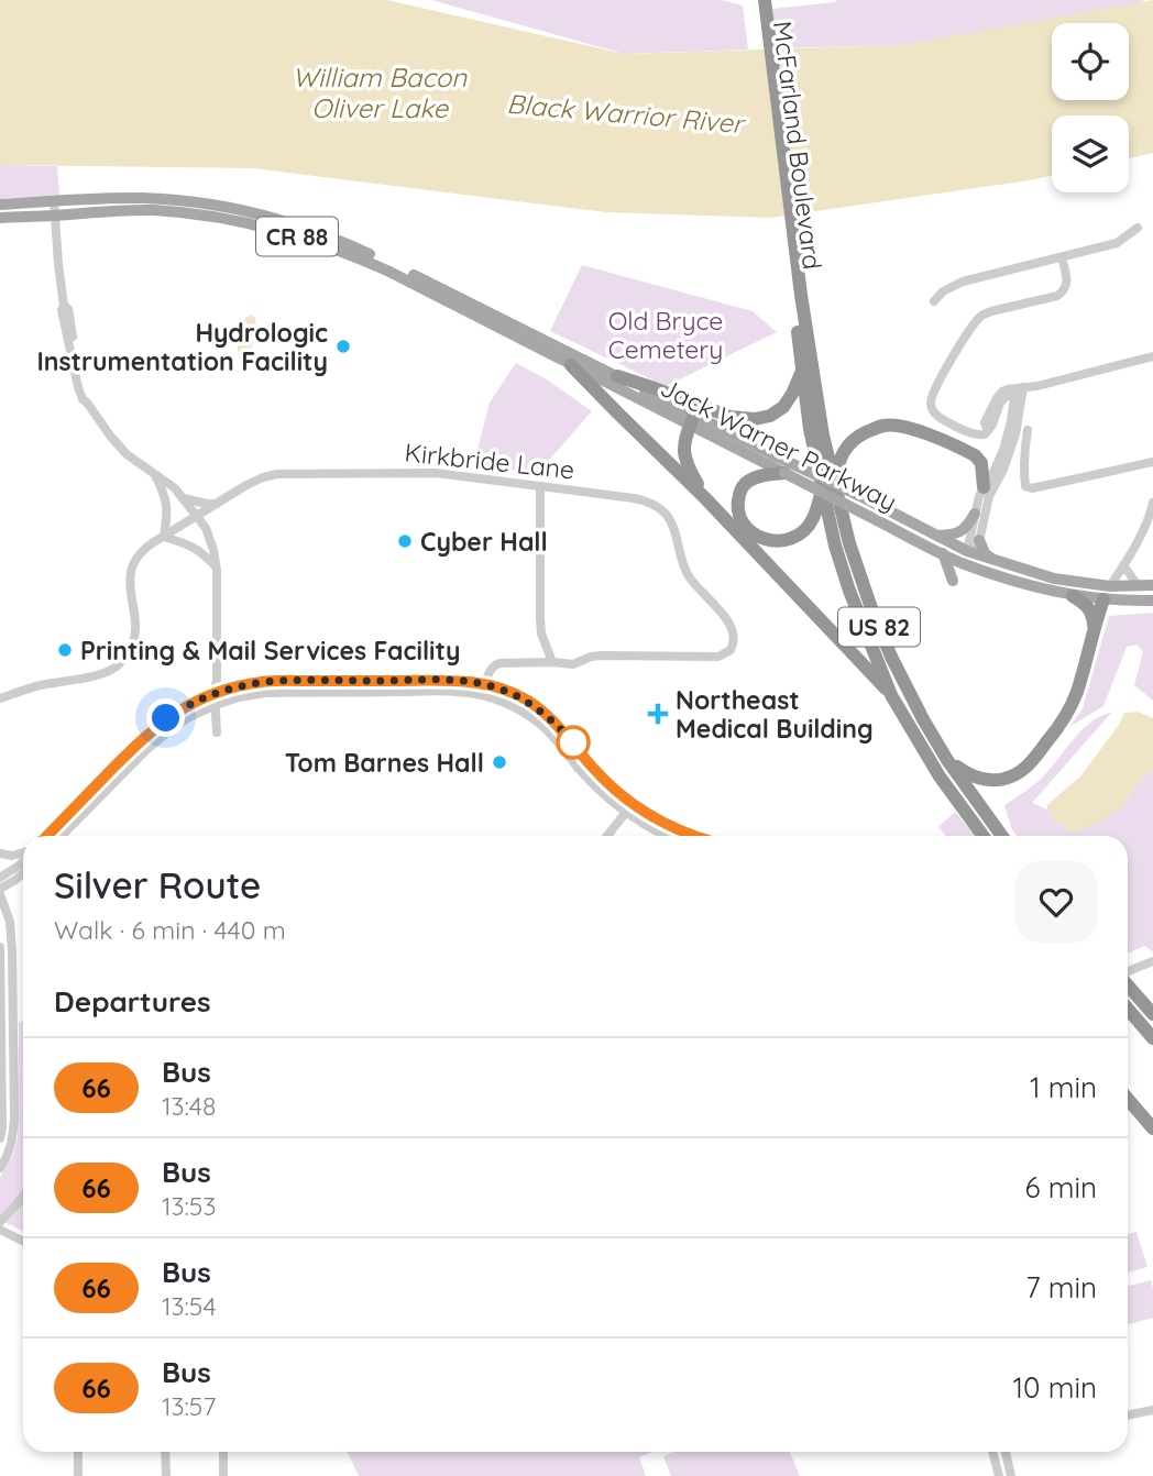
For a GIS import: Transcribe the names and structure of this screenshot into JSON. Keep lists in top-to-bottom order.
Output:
{
  "streets": {
    "highway": ["McFarland Boulevard", "US 82"],
    "main road": ["CR 88", "Jack Warner Parkway"],
    "street": ["Kirkbride Lane"]
  },
  "crossings": [
    ["McFarland Boulevard", "US 82"],
    ["CR 88", "Jack Warner Parkway"]
  ],
  "water": ["William Bacon Oliver Lake", "Black Warrior River"],
  "parks": ["Old Bryce Cemetery"],
  "places": {
    "other": [
      "Hydrologic Instrumentation Facility",
      "Cyber Hall",
      "Printing & Mail Services Facility",
      "Tom Barnes Hall"
    ],
    "health": ["Northeast Medical Building"]
  },
  "lines": ["bus line 66"],
  "page": {
    "heading": [
      ["Silver Route", "Walk · 6 min · 440 m"],
      "Departures"
    ],
    "list": [
      {
        "mark": "66",
        "name": "Bus",
        "note": "13:48",
        "value": "1 min"
      },
      {
        "mark": "66",
        "name": "Bus",
        "note": "13:53",
        "value": "6 min"
      },
      {
        "mark": "66",
        "name": "Bus",
        "note": "13:54",
        "value": "7 min"
      },
      {
        "mark": "66",
        "name": "Bus",
        "note": "13:57",
        "value": "10 min"
      }
    ]
  }
}
